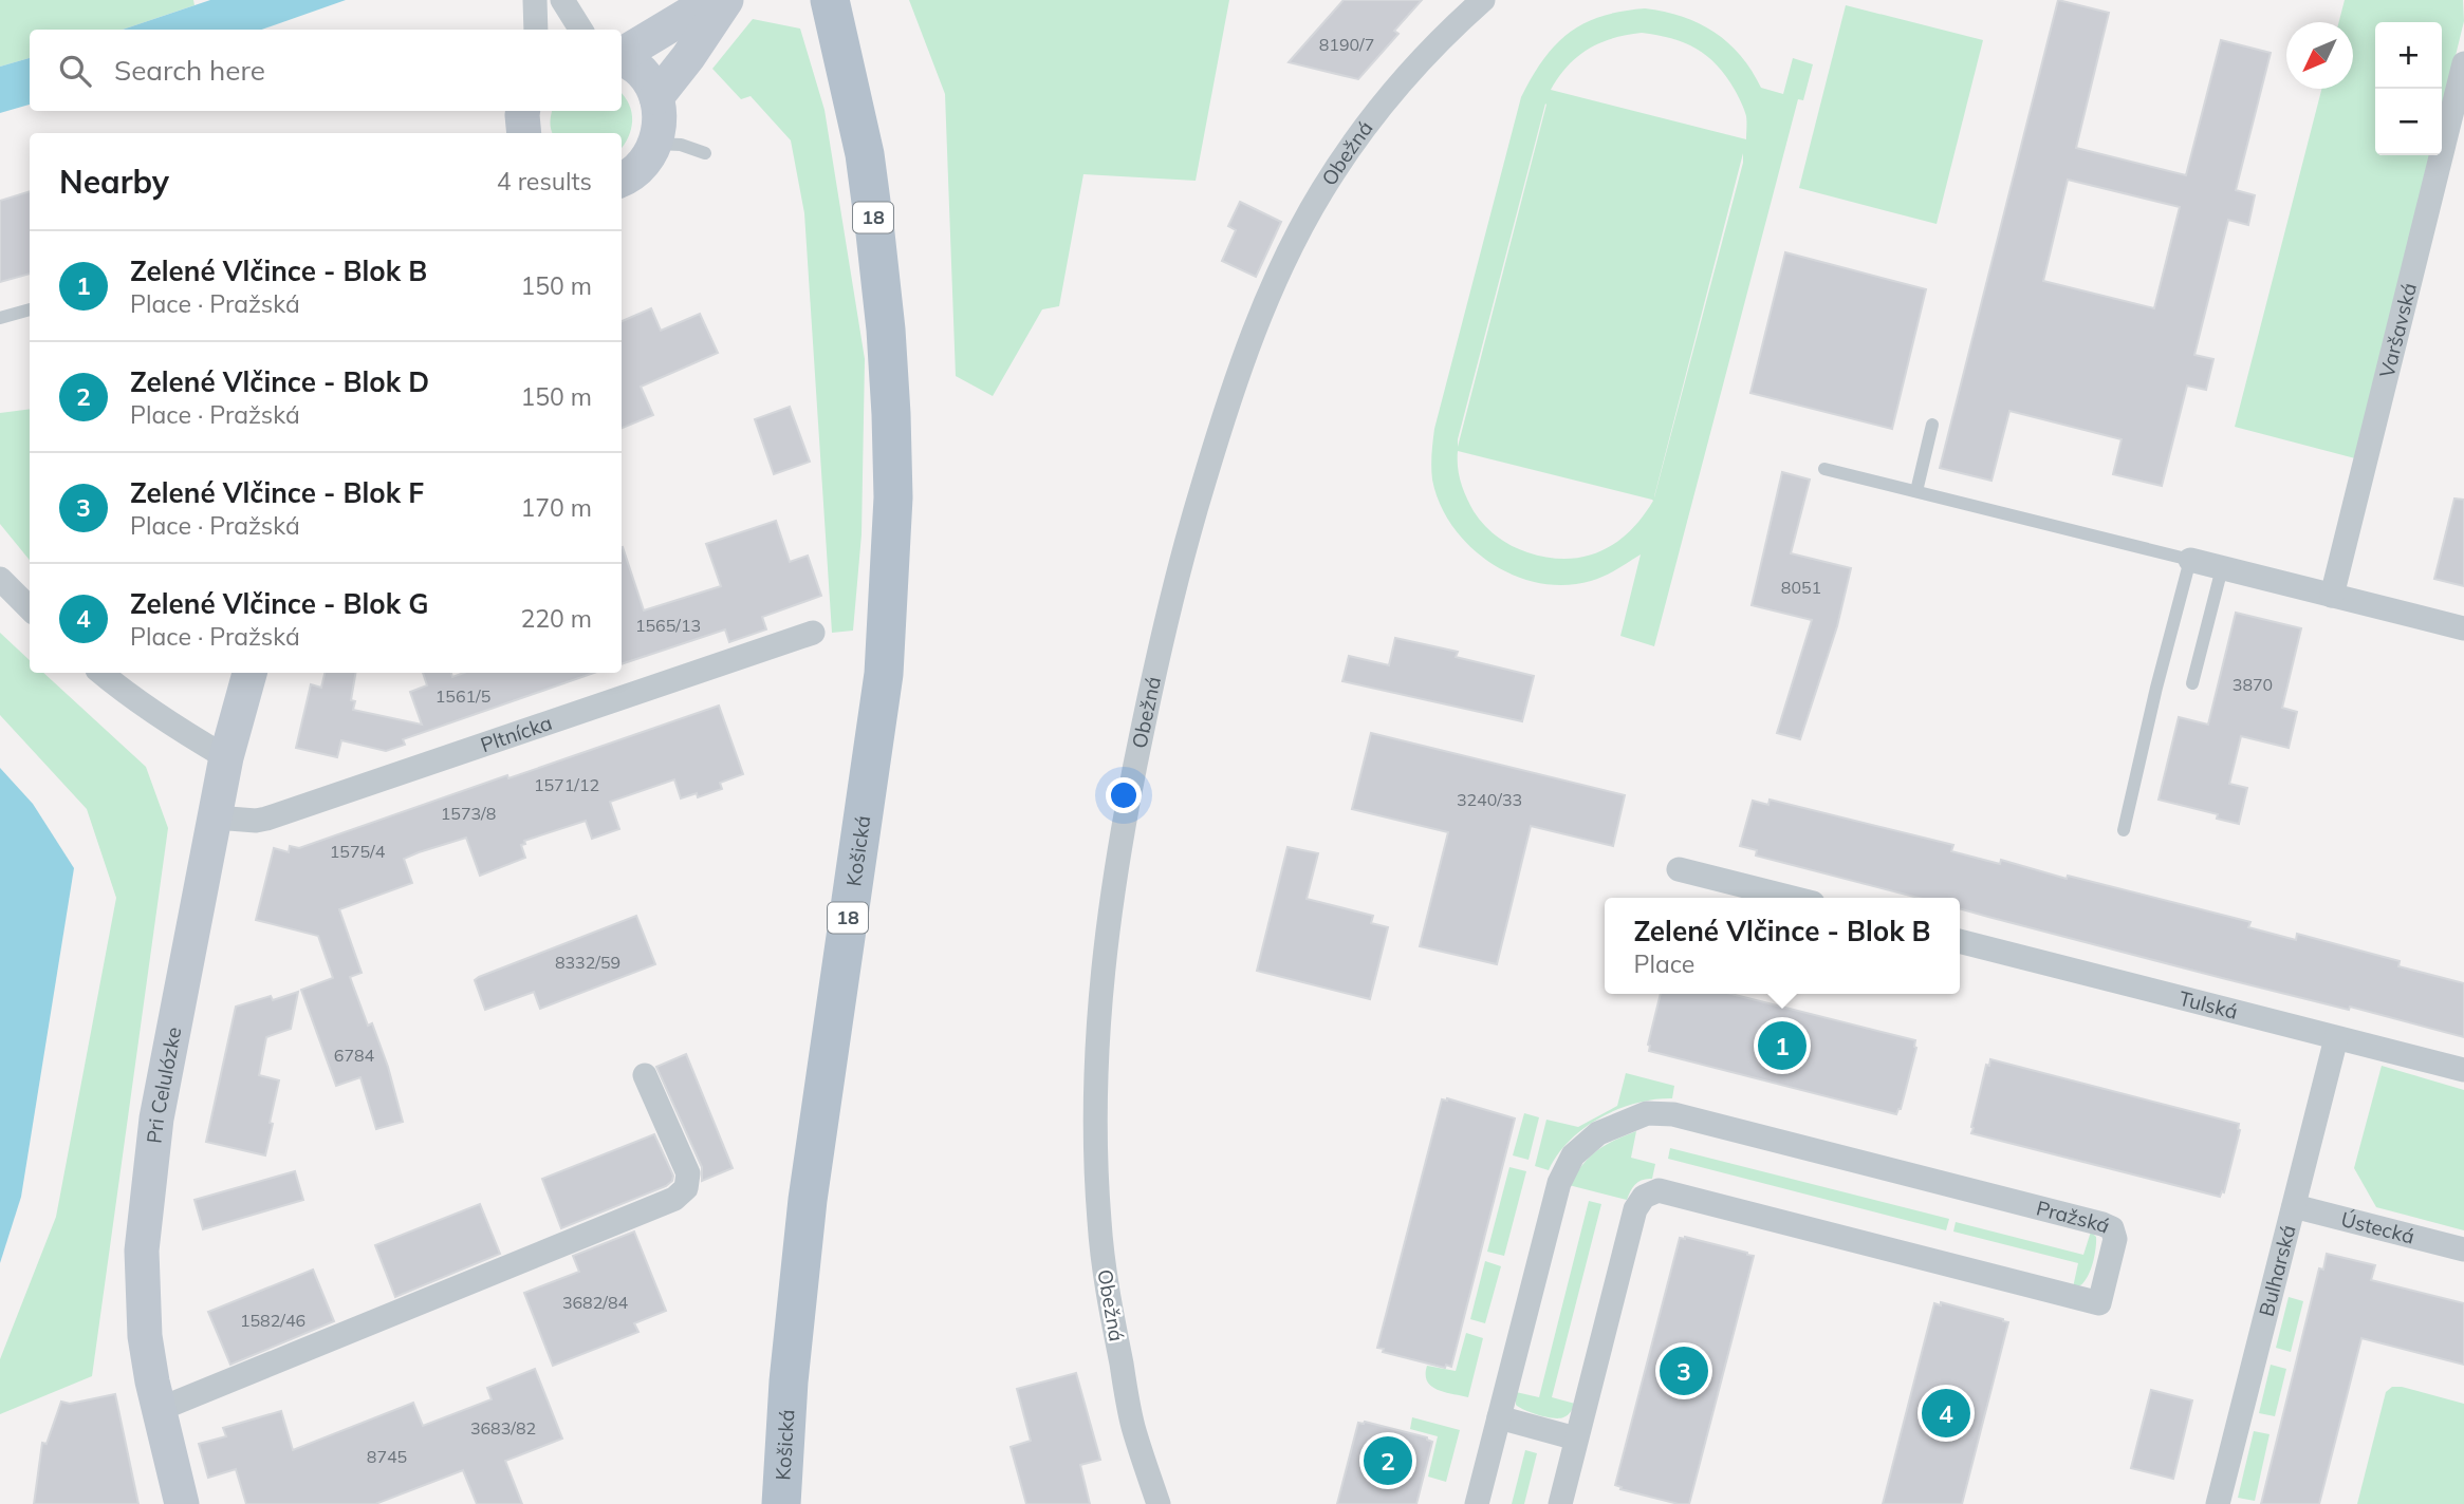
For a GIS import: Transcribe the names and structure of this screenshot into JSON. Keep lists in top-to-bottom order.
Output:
{
  "streets": {
    "main road": ["18", "Košická"],
    "street": [
      "Obežná",
      "Varšavská",
      "Pltnícka",
      "Tulská",
      "Pri Celulózke",
      "Pražská",
      "Ústecká",
      "Bulharská"
    ]
  },
  "crossings": [
    ["Pltnícka", "Pri Celulózke"],
    ["Tulská", "Bulharská"],
    ["Ústecká", "Bulharská"]
  ],
  "house_numbers": [
    "8190/7",
    "8051",
    "1565/13",
    "3870",
    "1561/5",
    "1571/12",
    "3240/33",
    "1573/8",
    "1575/4",
    "8332/59",
    "6784",
    "3682/84",
    "1582/46",
    "3683/82",
    "8745"
  ],
  "north": "bottom left",
  "page": {
    "map_buttons": ["+", "−"],
    "search": "Search here",
    "heading": ["Nearby", "4 results"],
    "list": [
      {
        "mark": "1",
        "name": "Zelené Vlčince - Blok B",
        "note": "Place · Pražská",
        "value": "150 m"
      },
      {
        "mark": "2",
        "name": "Zelené Vlčince - Blok D",
        "note": "Place · Pražská",
        "value": "150 m"
      },
      {
        "mark": "3",
        "name": "Zelené Vlčince - Blok F",
        "note": "Place · Pražská",
        "value": "170 m"
      },
      {
        "mark": "4",
        "name": "Zelené Vlčince - Blok G",
        "note": "Place · Pražská",
        "value": "220 m"
      }
    ],
    "popup": ["Zelené Vlčince - Blok B", "Place"],
    "pins": [
      "1",
      "3",
      "4",
      "2"
    ]
  }
}
